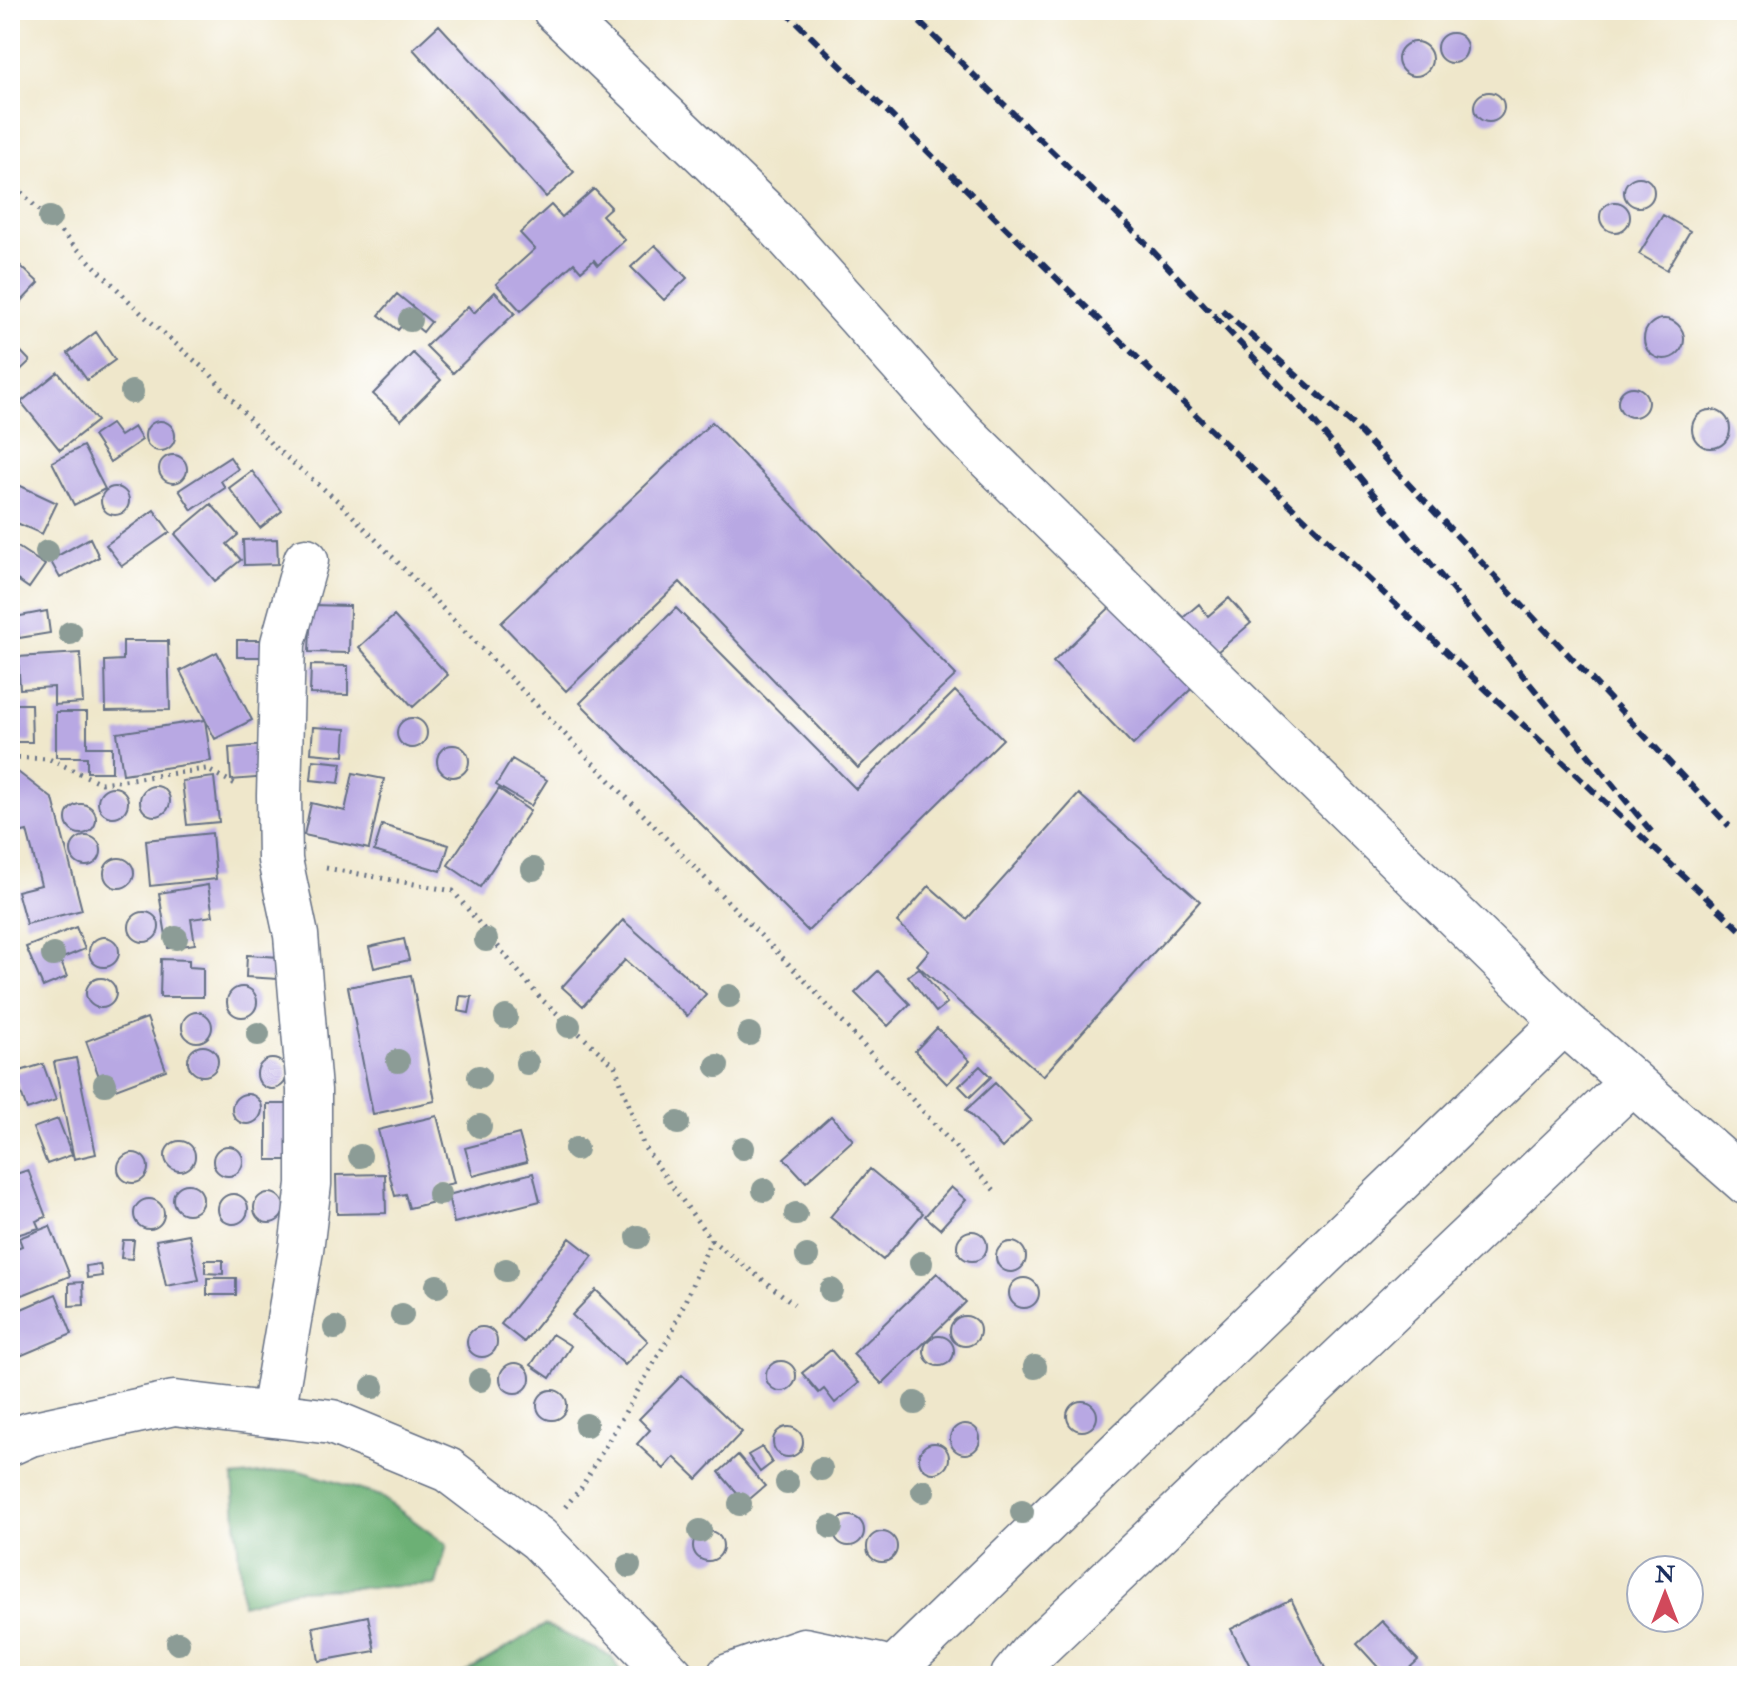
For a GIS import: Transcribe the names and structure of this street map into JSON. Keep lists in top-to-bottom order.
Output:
{
  "north": "top"
}
